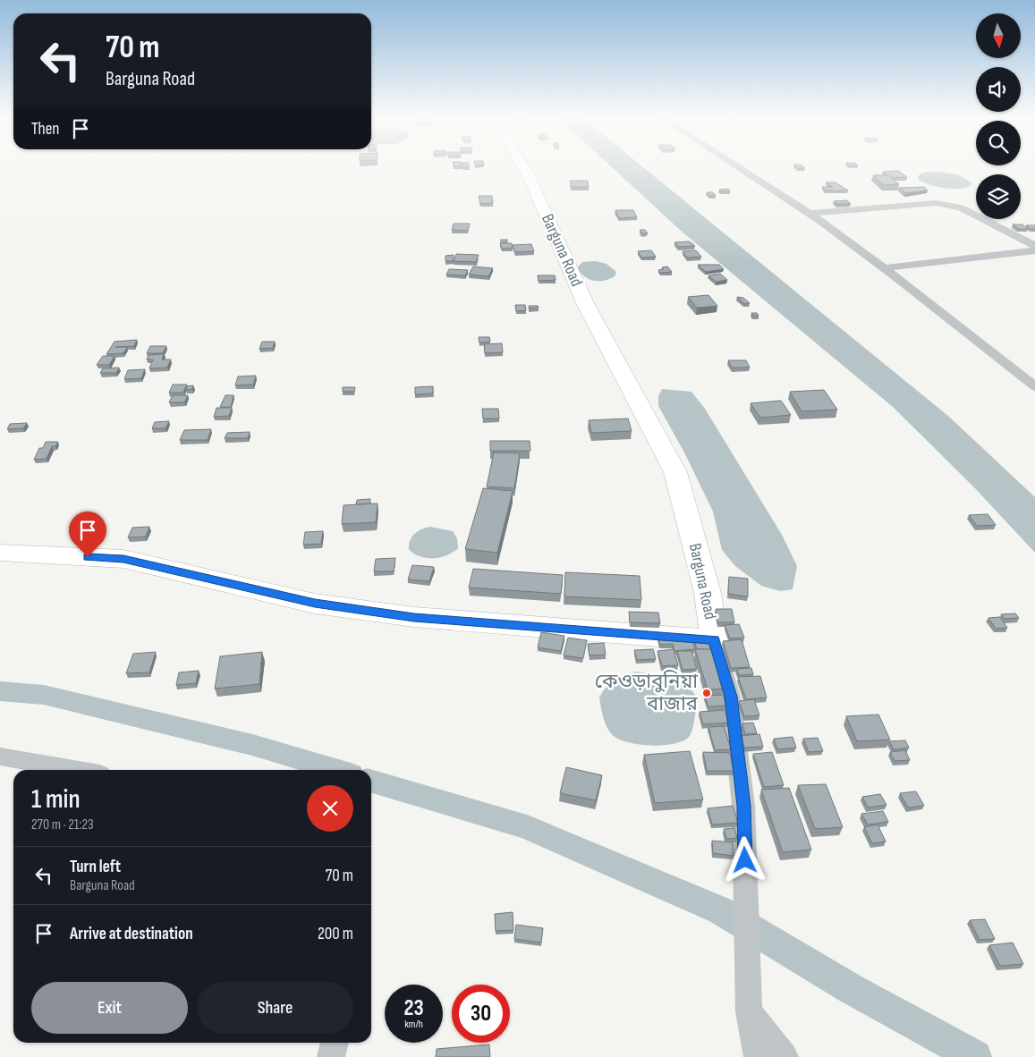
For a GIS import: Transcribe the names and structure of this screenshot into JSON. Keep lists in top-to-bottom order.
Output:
{
  "streets": {
    "main road": ["Barguna Road"]
  },
  "places": ["কেওড়াবুনিয়া বাজার"],
  "north": "bottom",
  "page": {
    "turn": ["70 m", "Barguna Road"],
    "then": "Then",
    "heading": ["1 min", "270 m · 21:23"],
    "list": [
      {
        "name": "Turn left",
        "note": "Barguna Road",
        "value": "70 m"
      },
      {
        "name": "Arrive at destination",
        "value": "200 m"
      }
    ],
    "buttons": ["Exit", "Share"],
    "speed": "23 km/h",
    "limit": "30"
  }
}
